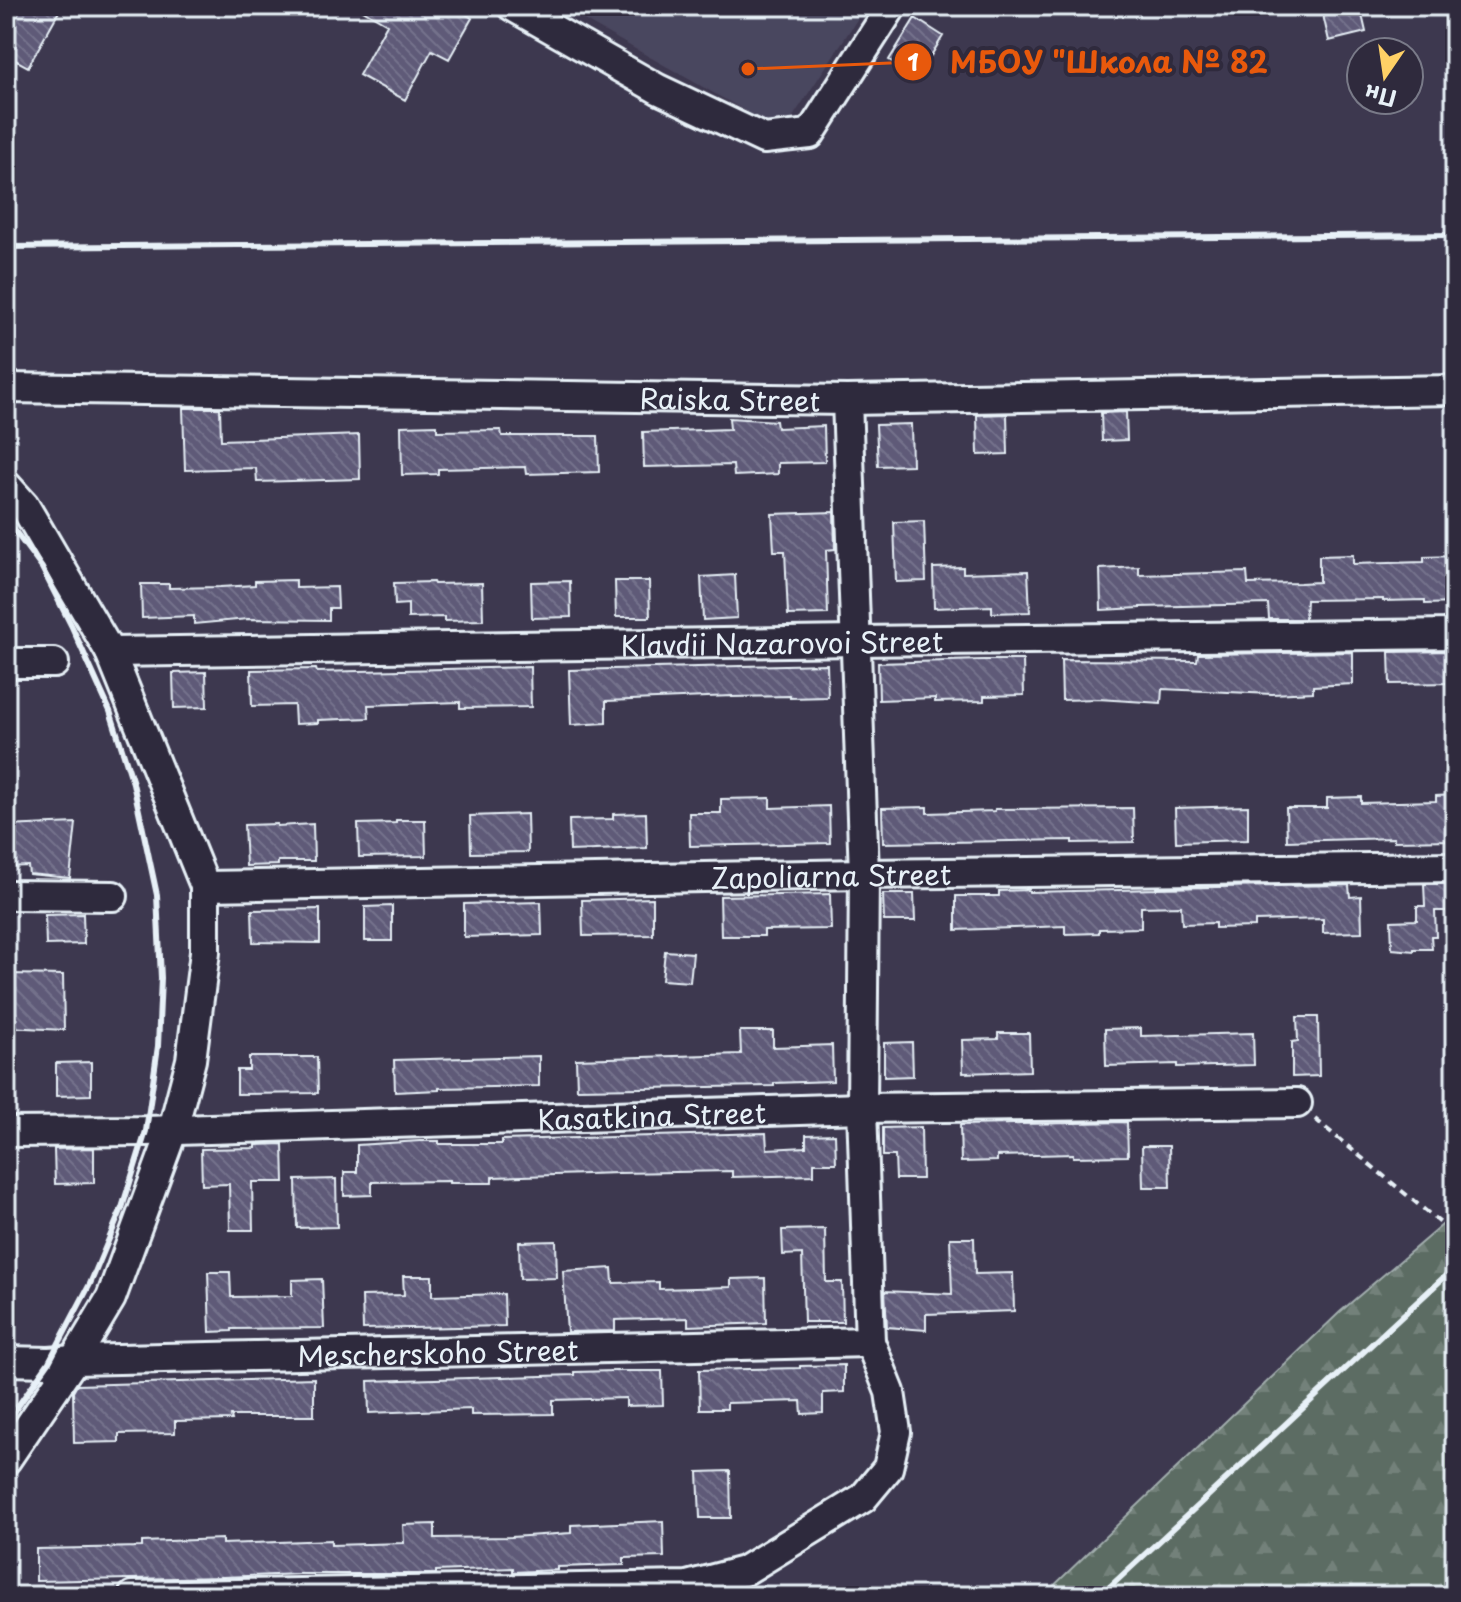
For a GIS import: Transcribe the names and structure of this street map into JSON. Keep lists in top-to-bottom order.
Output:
{
  "streets": {
    "street": [
      "Raiska Street",
      "Klavdii Nazarovoi Street",
      "Zapoliarna Street",
      "Kasatkina Street",
      "Mescherskoho Street"
    ]
  },
  "places": ["МБОУ \"Школа № 82"],
  "north": "bottom"
}
